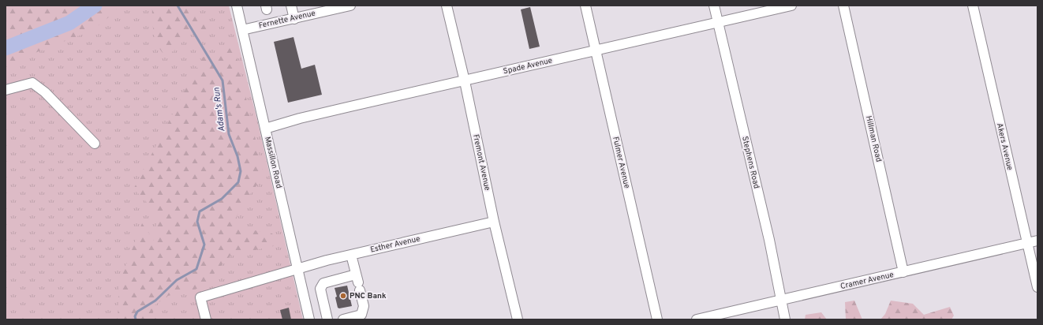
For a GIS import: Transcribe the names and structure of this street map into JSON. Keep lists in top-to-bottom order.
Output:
{
  "streets": {
    "street": [
      "Fernette Avenue",
      "Spade Avenue",
      "Hillman Road",
      "Akers Avenue",
      "Massillon Road",
      "Fremont Avenue",
      "Fulmer Avenue",
      "Stephens Road",
      "Esther Avenue",
      "Cramer Avenue"
    ]
  },
  "crossings": [
    ["Fernette Avenue", "Massillon Road"],
    ["Spade Avenue", "Massillon Road"],
    ["Spade Avenue", "Fremont Avenue"],
    ["Spade Avenue", "Fulmer Avenue"],
    ["Spade Avenue", "Stephens Road"],
    ["Hillman Road", "Cramer Avenue"],
    ["Akers Avenue", "Cramer Avenue"],
    ["Massillon Road", "Esther Avenue"],
    ["Fremont Avenue", "Esther Avenue"],
    ["Stephens Road", "Cramer Avenue"]
  ],
  "water": ["Adam's Run"],
  "places": ["PNC Bank"]
}
